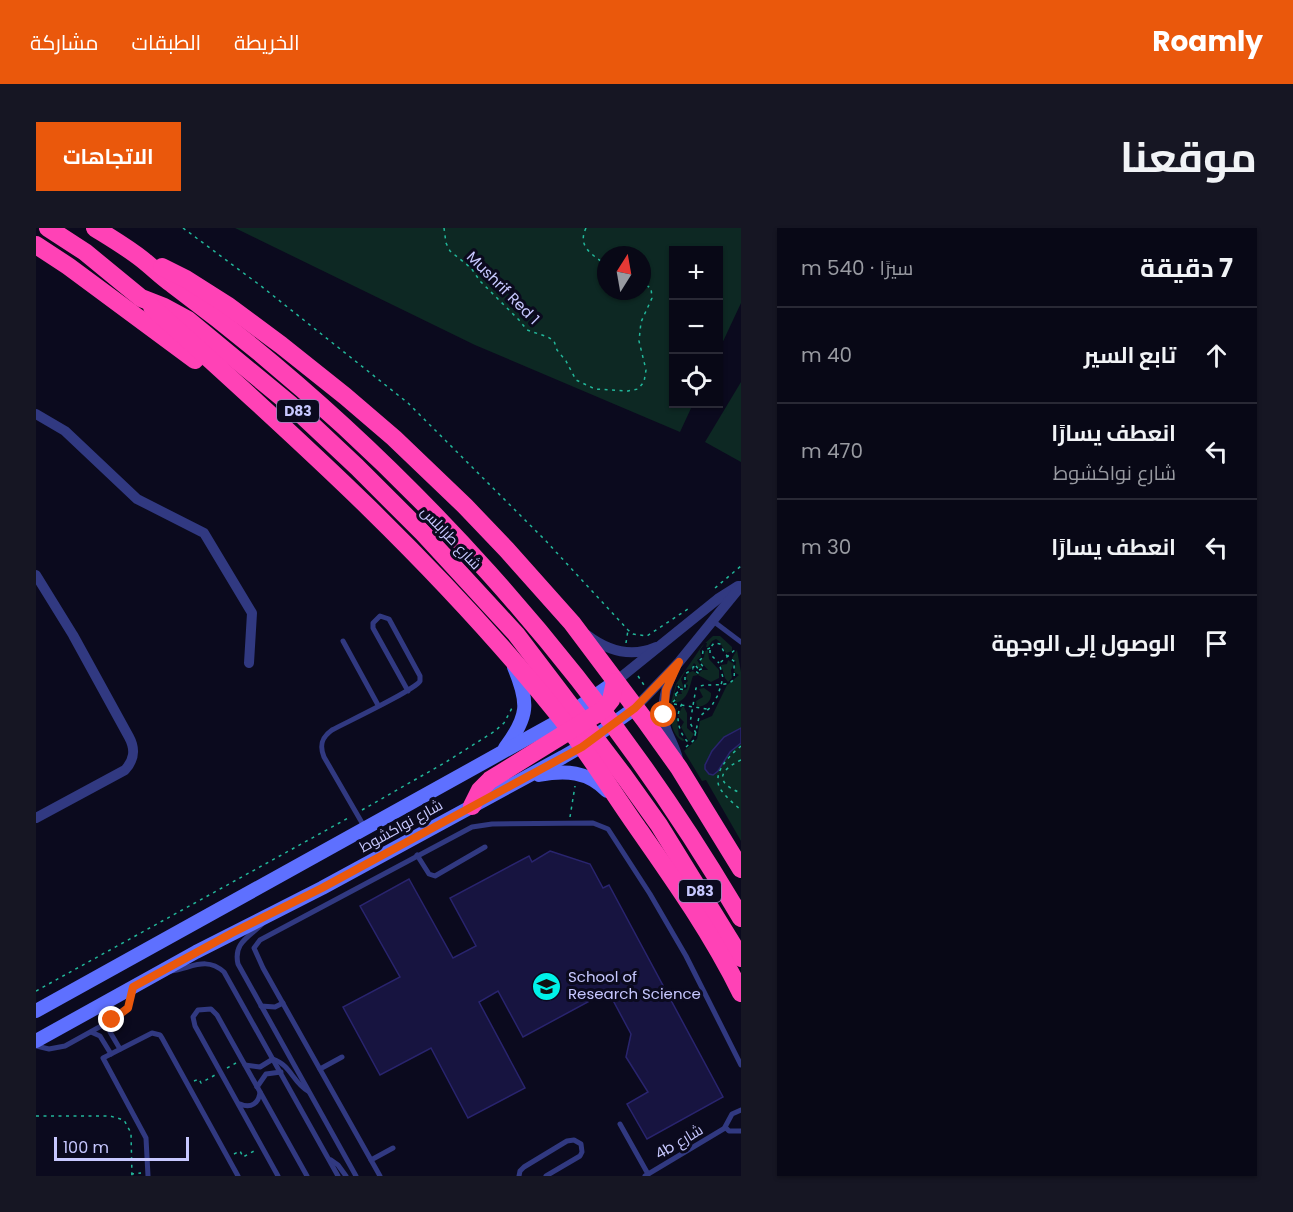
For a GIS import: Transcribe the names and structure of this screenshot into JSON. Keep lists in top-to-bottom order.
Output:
{
  "streets": {
    "highway": ["D83", "شارع طرابلس"],
    "street": ["شارع نواكشوط"],
    "lane": ["4b شارع"],
    "path": ["Mushrif Red 1"]
  },
  "places": {
    "school or university": ["School of Research Science"]
  },
  "scale_bar": "100 m",
  "north": "top",
  "page": {
    "header": "Roamly",
    "nav": ["الخريطة", "الطبقات", "مشاركة"],
    "title": "موقعنا",
    "buttons": "الاتجاهات",
    "heading": ["7 دقيقة", "سيرًا · 540 m"],
    "map_buttons": ["+", "−"],
    "list": [
      ["تابع السير", "40 m"],
      ["انعطف يسارًا", "شارع نواكشوط", "470 m"],
      ["انعطف يسارًا", "30 m"],
      "الوصول إلى الوجهة"
    ],
    "scale": "100 m"
  }
}
